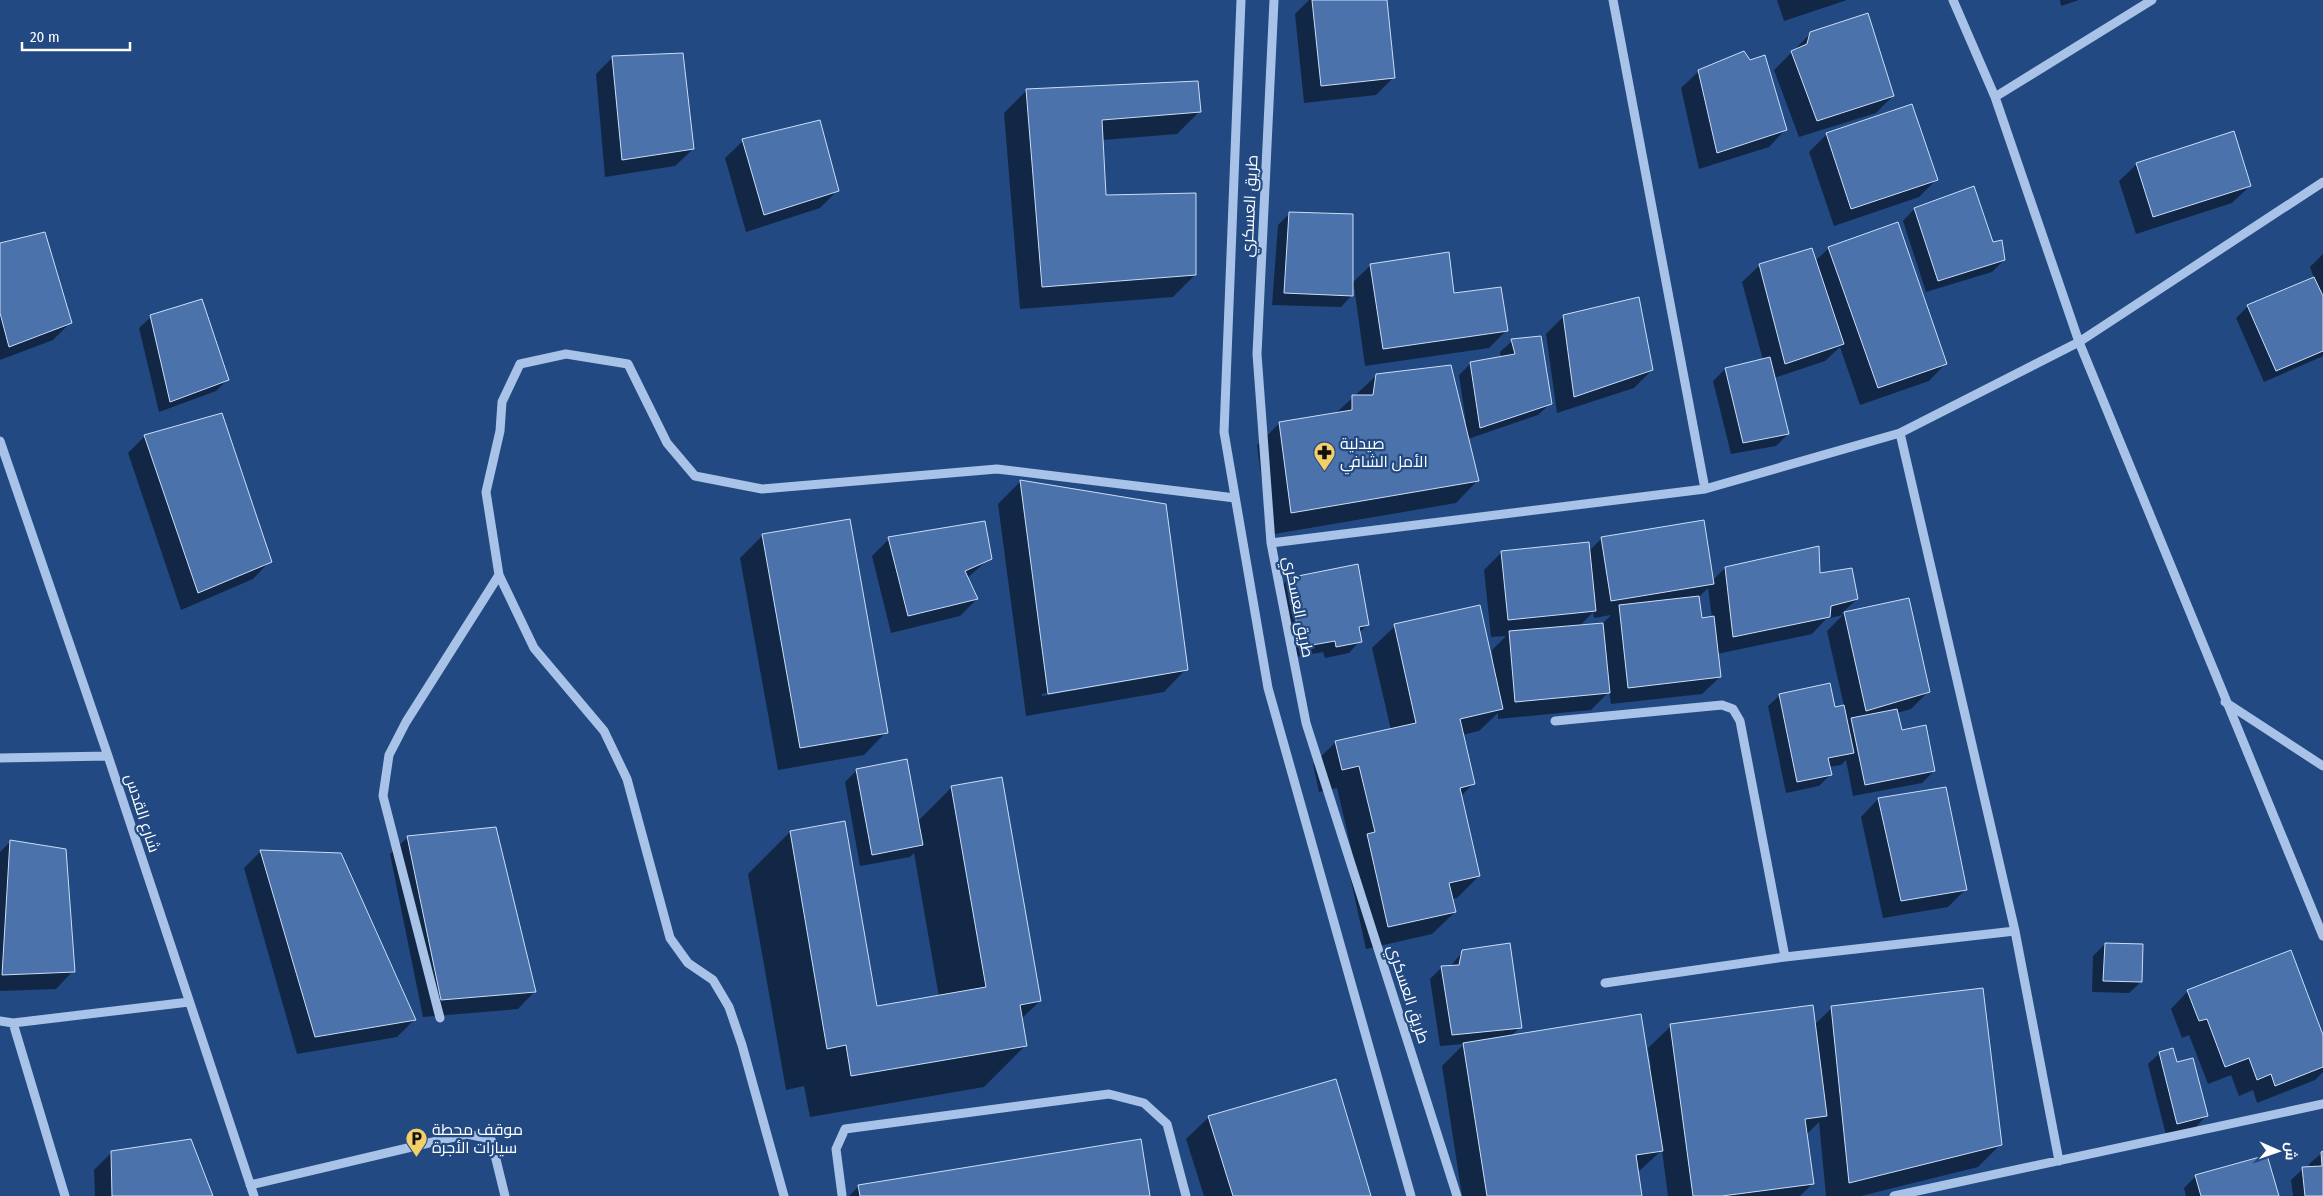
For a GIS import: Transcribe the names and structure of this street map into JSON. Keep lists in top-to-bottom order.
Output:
{
  "streets": {
    "street": ["طريق العسكري", "شارع القدس"]
  },
  "places": {
    "pharmacy": ["صيدلية الأمل الشافي"],
    "parking": ["موقف محطة سيارات الأجرة"]
  },
  "scale_bar": "20 m",
  "north": "right"
}
